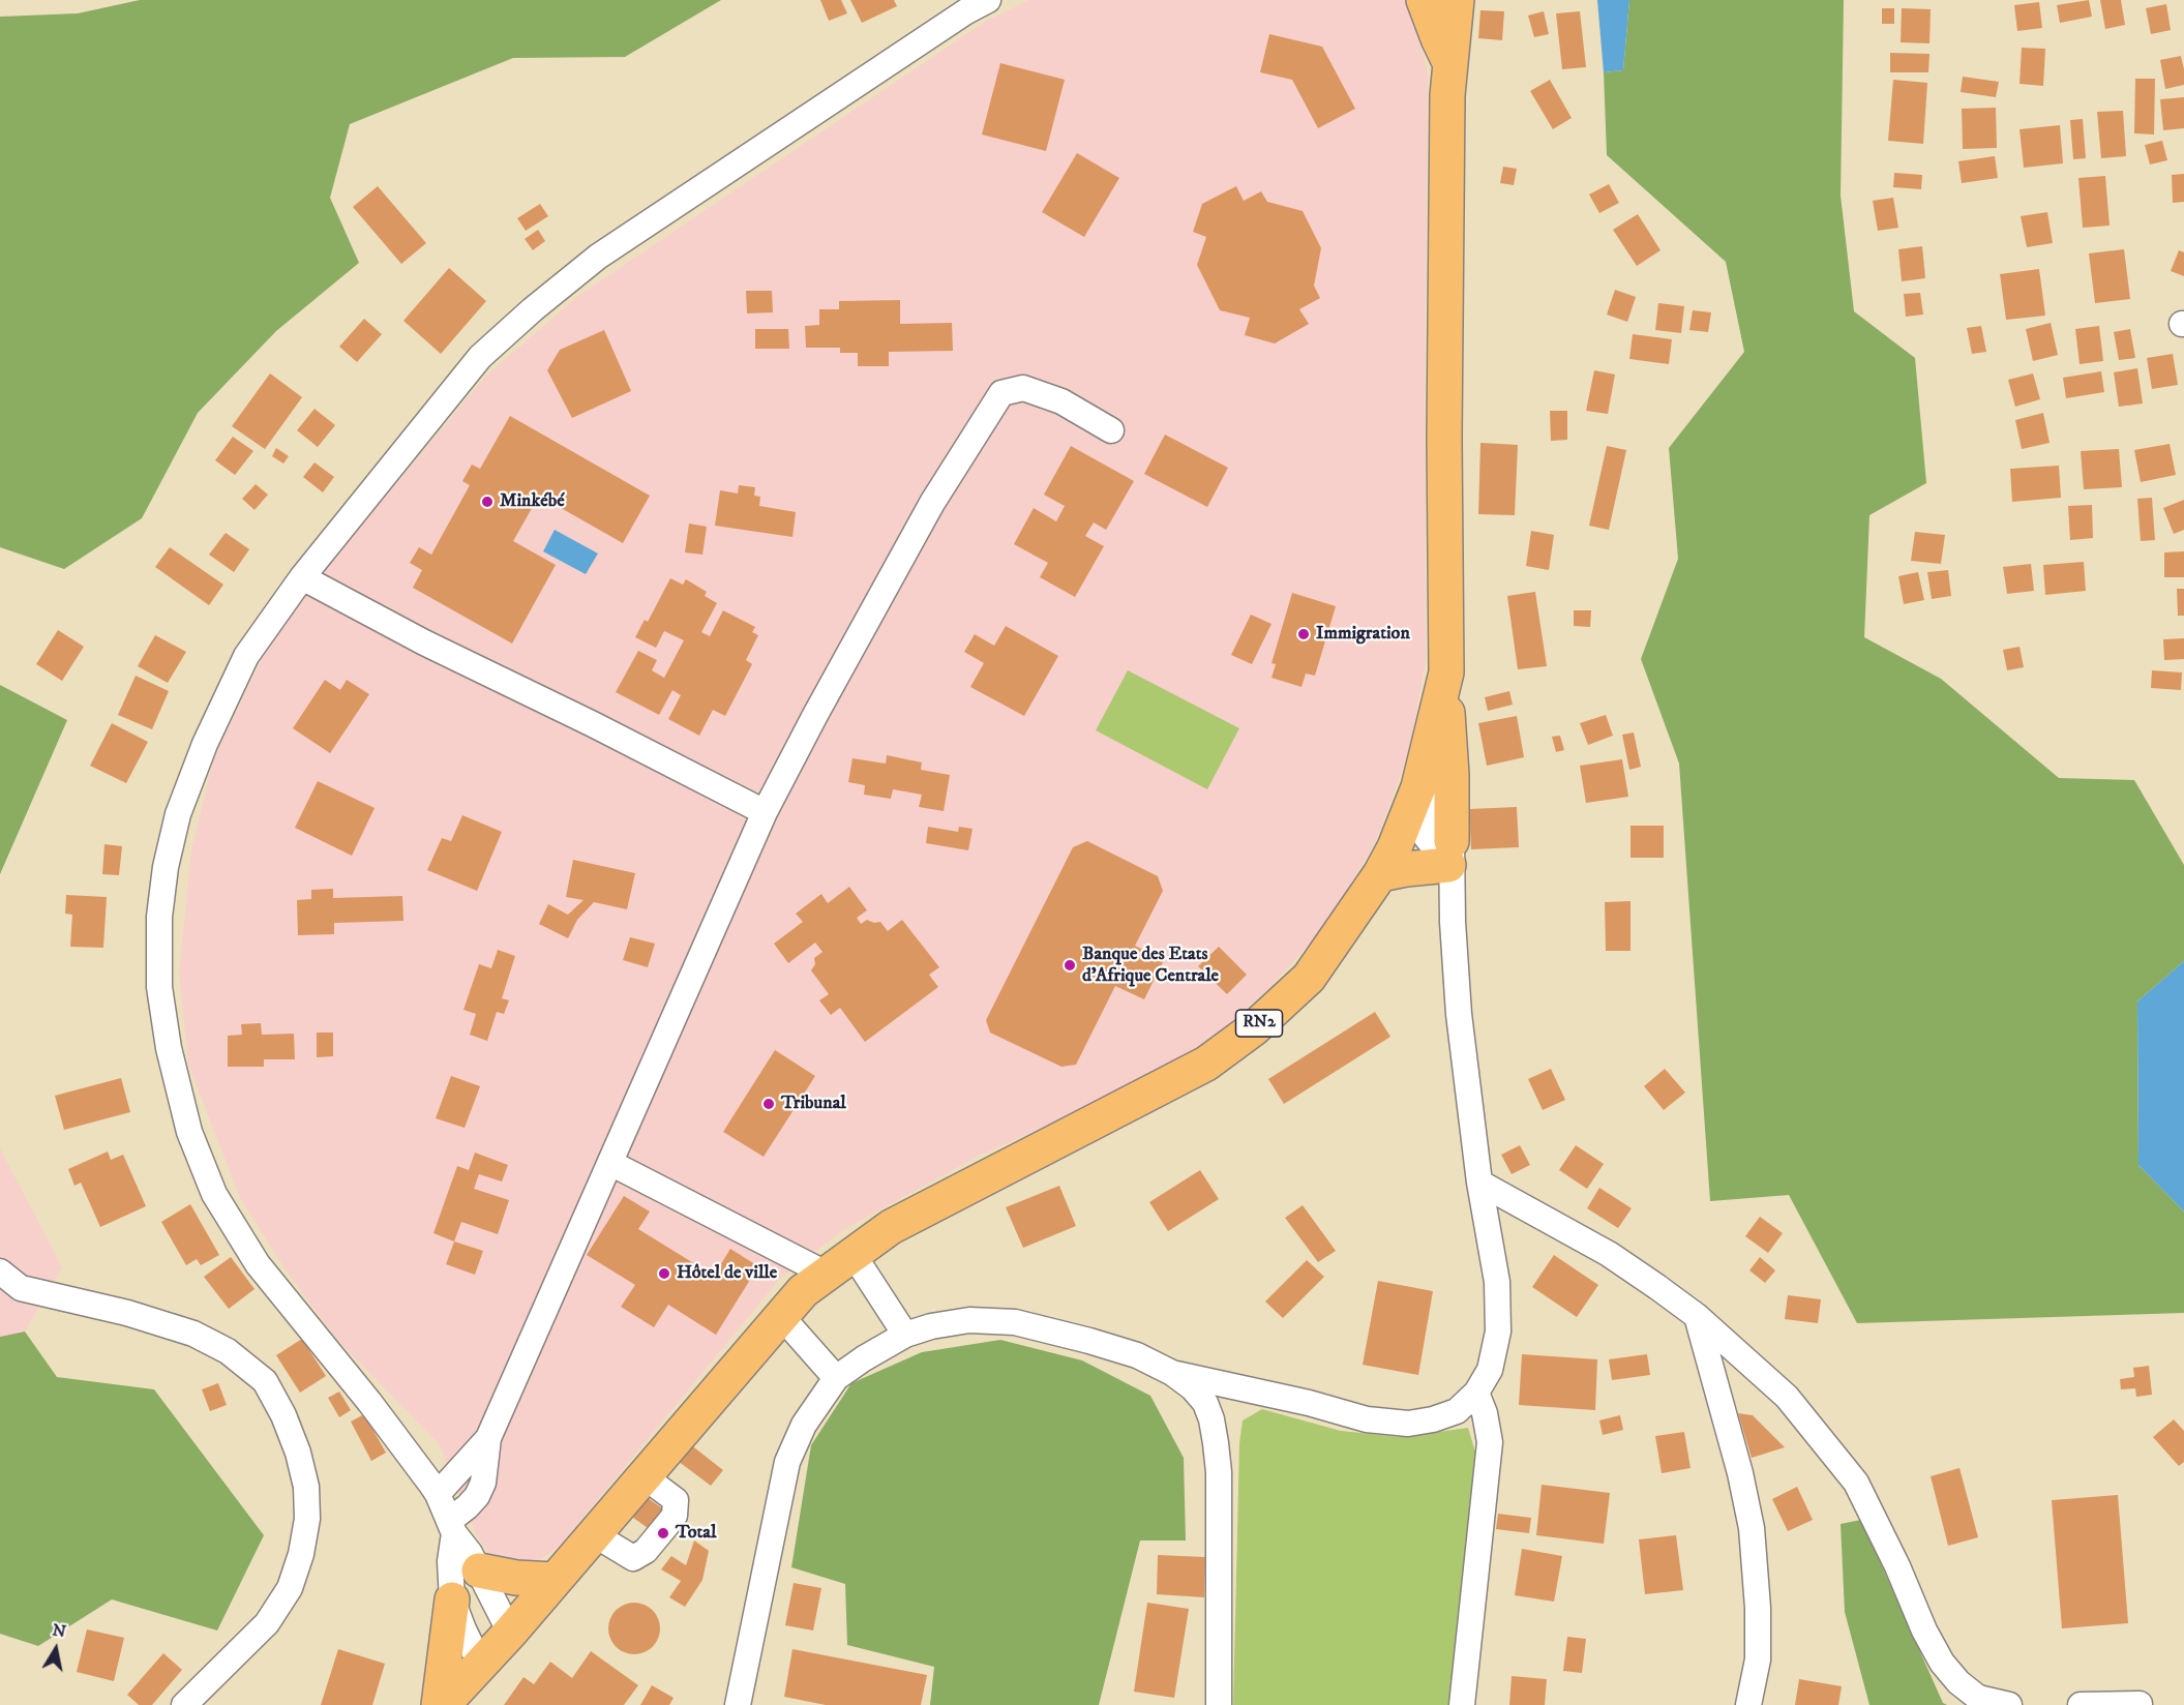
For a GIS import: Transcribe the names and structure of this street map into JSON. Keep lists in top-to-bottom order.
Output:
{
  "streets": {
    "highway": ["RN2"]
  },
  "places": [
    "Minkébé",
    "Immigration",
    "Banque des Etats d'Afrique Centrale",
    "Tribunal",
    "Hôtel de ville",
    "Total"
  ],
  "north": "top"
}
